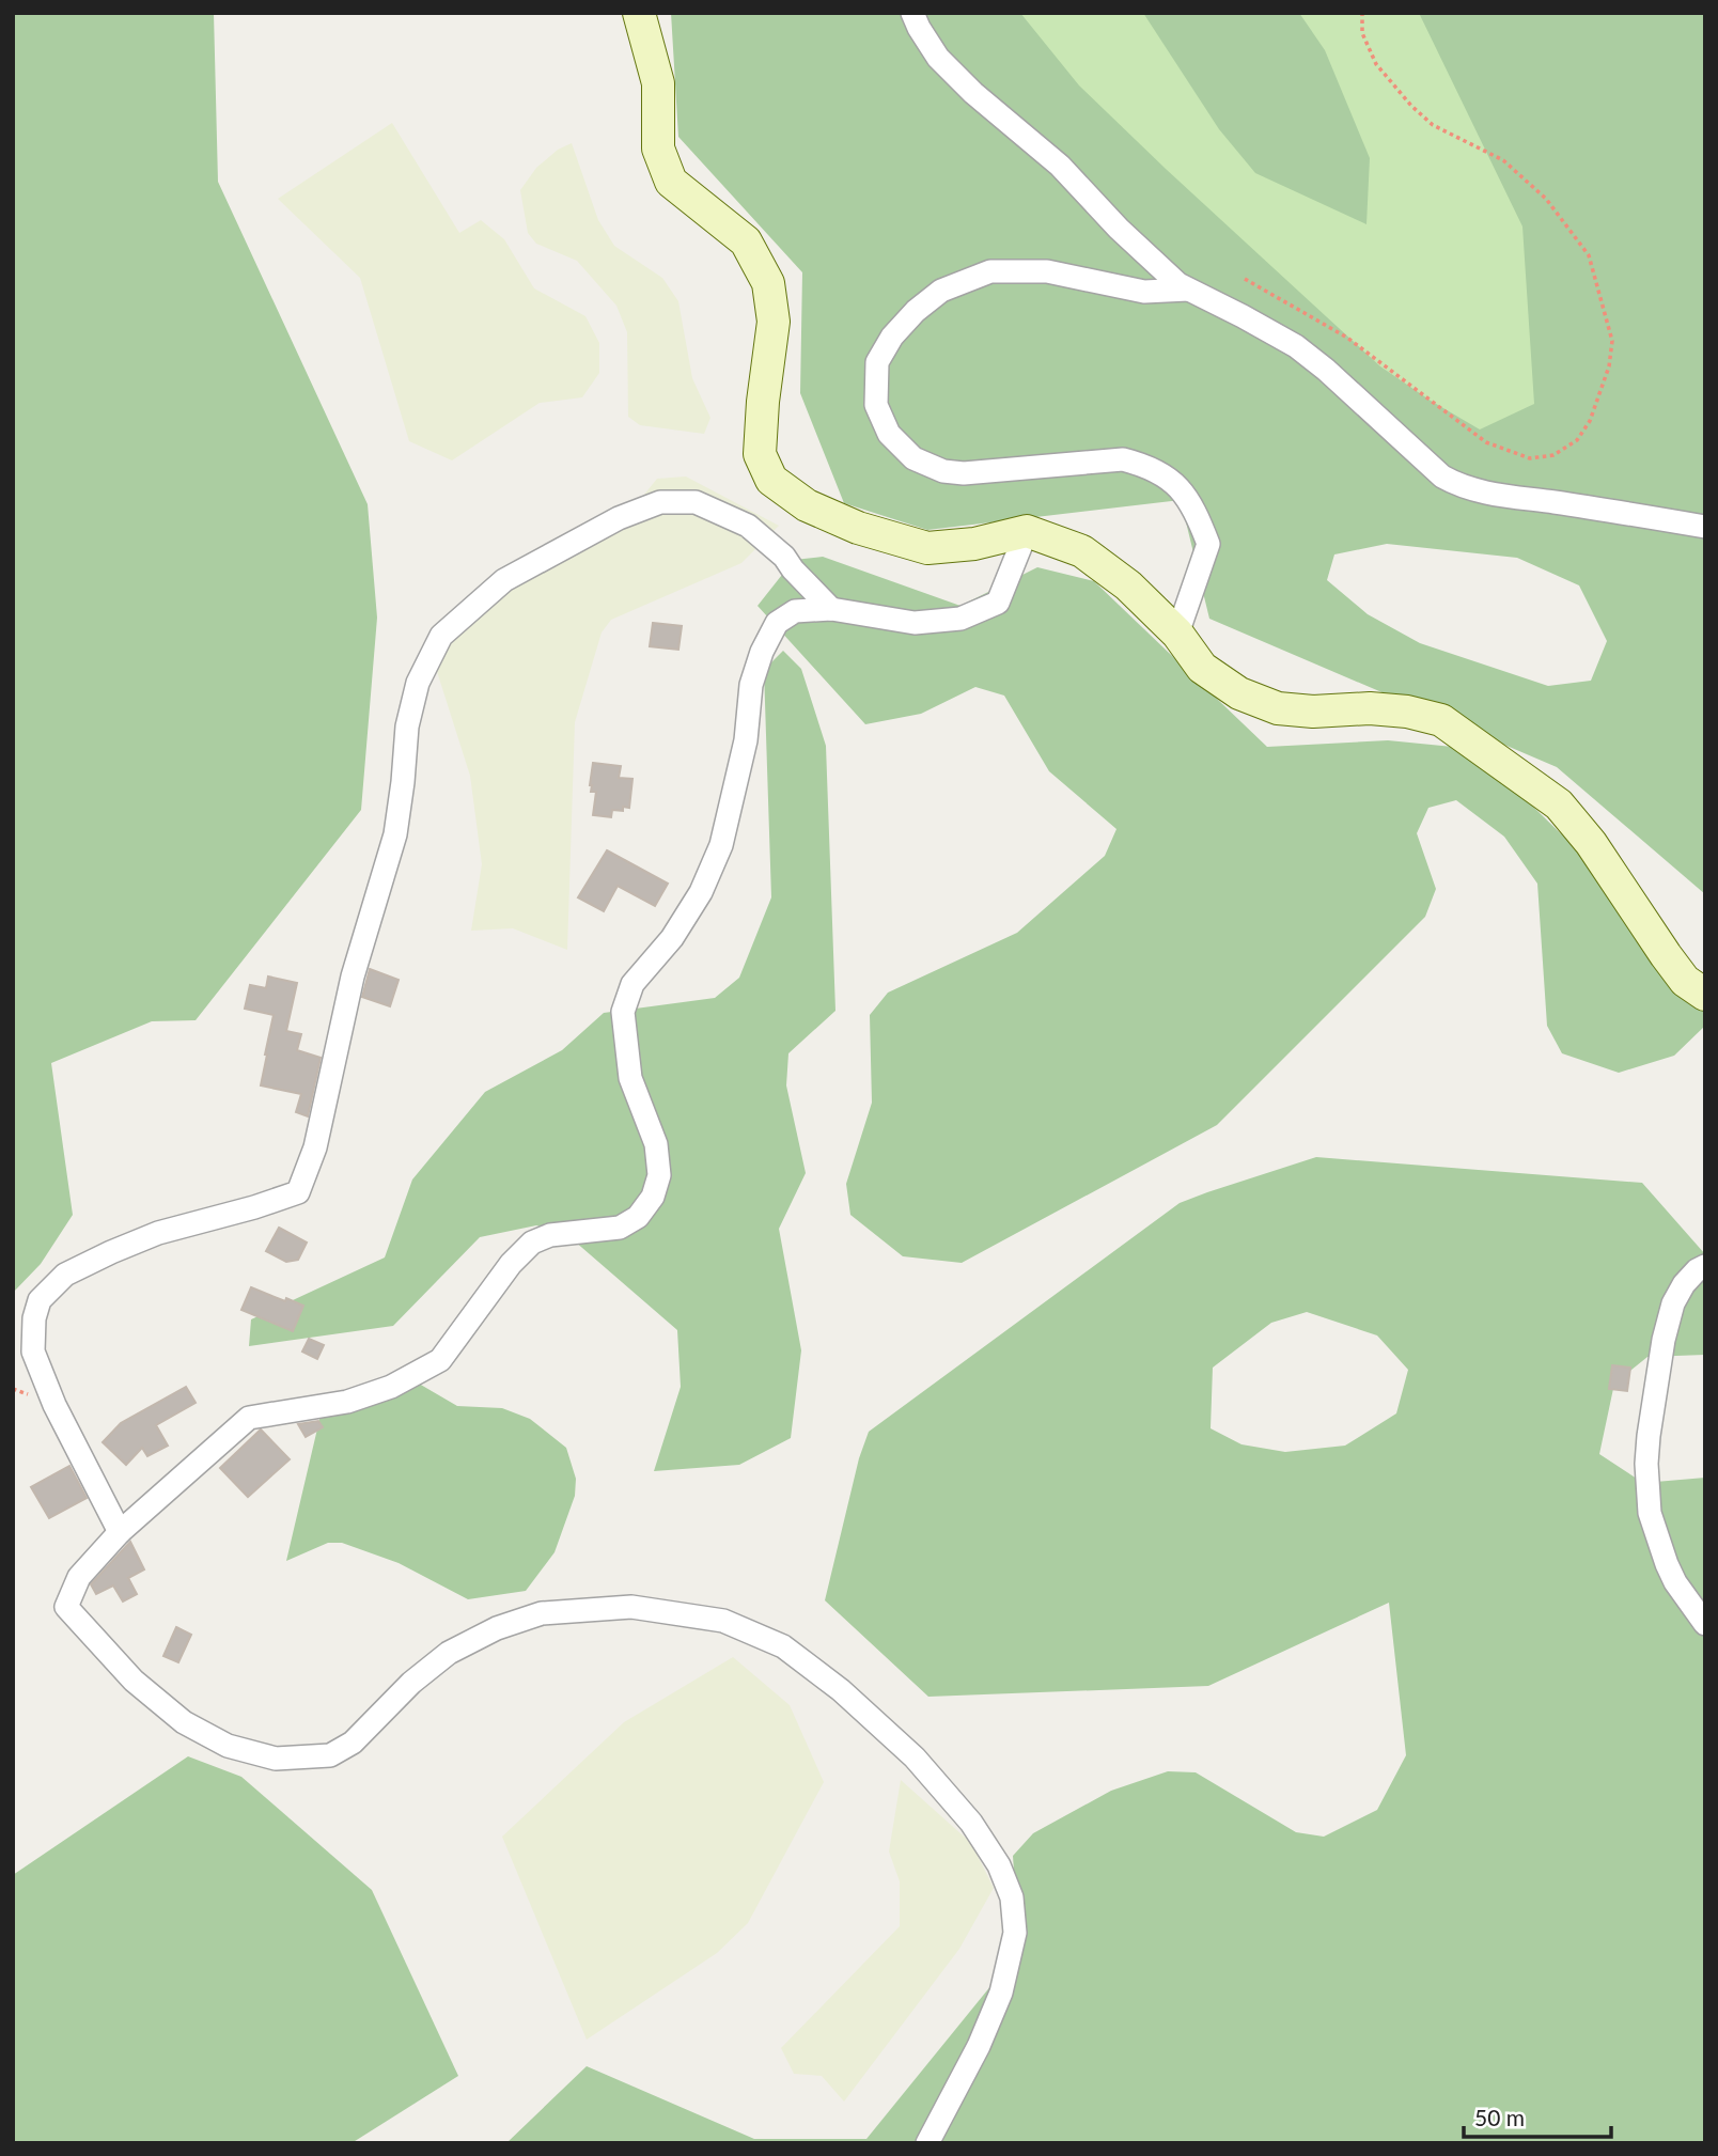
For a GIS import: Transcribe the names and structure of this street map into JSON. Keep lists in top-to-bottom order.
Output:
{
  "scale_bar": "50 m"
}
